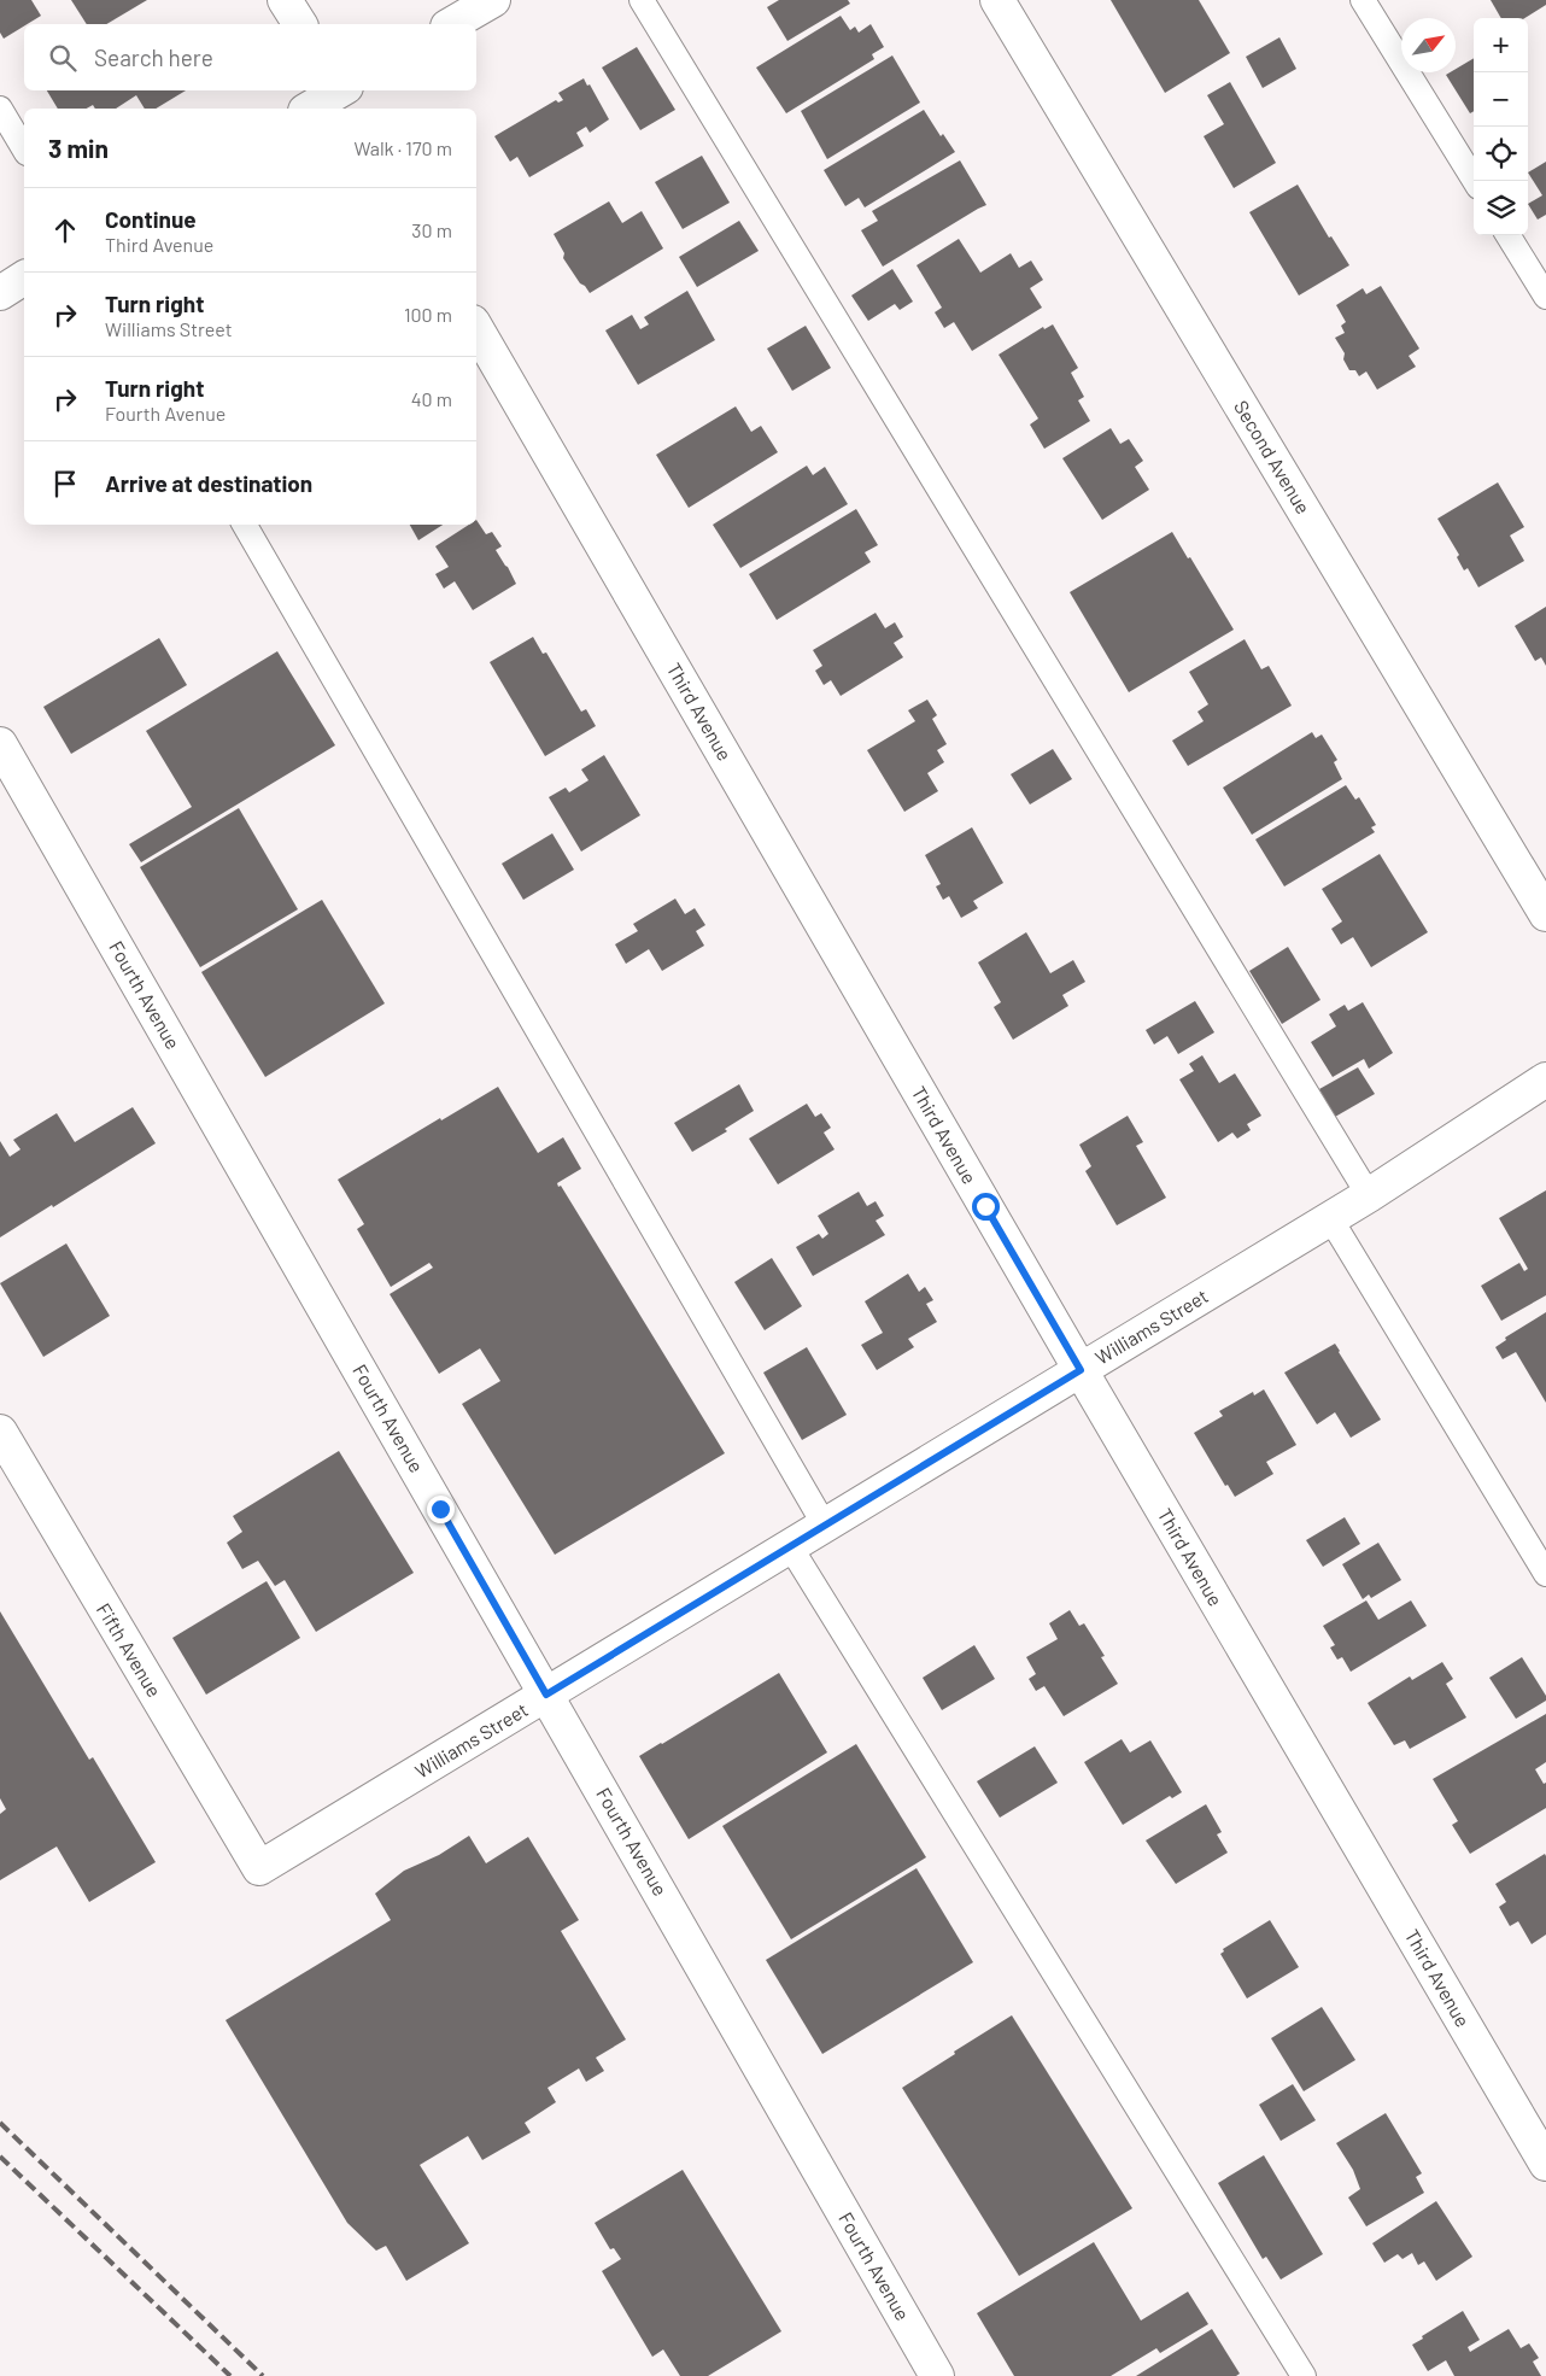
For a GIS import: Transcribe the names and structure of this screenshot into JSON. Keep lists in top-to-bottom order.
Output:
{
  "streets": {
    "street": [
      "Second Avenue",
      "Third Avenue",
      "Fourth Avenue",
      "Williams Street",
      "Fifth Avenue"
    ]
  },
  "crossings": [
    ["Third Avenue", "Williams Street"],
    ["Fourth Avenue", "Williams Street"],
    ["Williams Street", "Fifth Avenue"]
  ],
  "north": "top right",
  "page": {
    "map_buttons": ["+", "−"],
    "search": "Search here",
    "heading": ["3 min", "Walk · 170 m"],
    "list": [
      ["Continue", "Third Avenue", "30 m"],
      ["Turn right", "Williams Street", "100 m"],
      ["Turn right", "Fourth Avenue", "40 m"],
      "Arrive at destination"
    ]
  }
}
